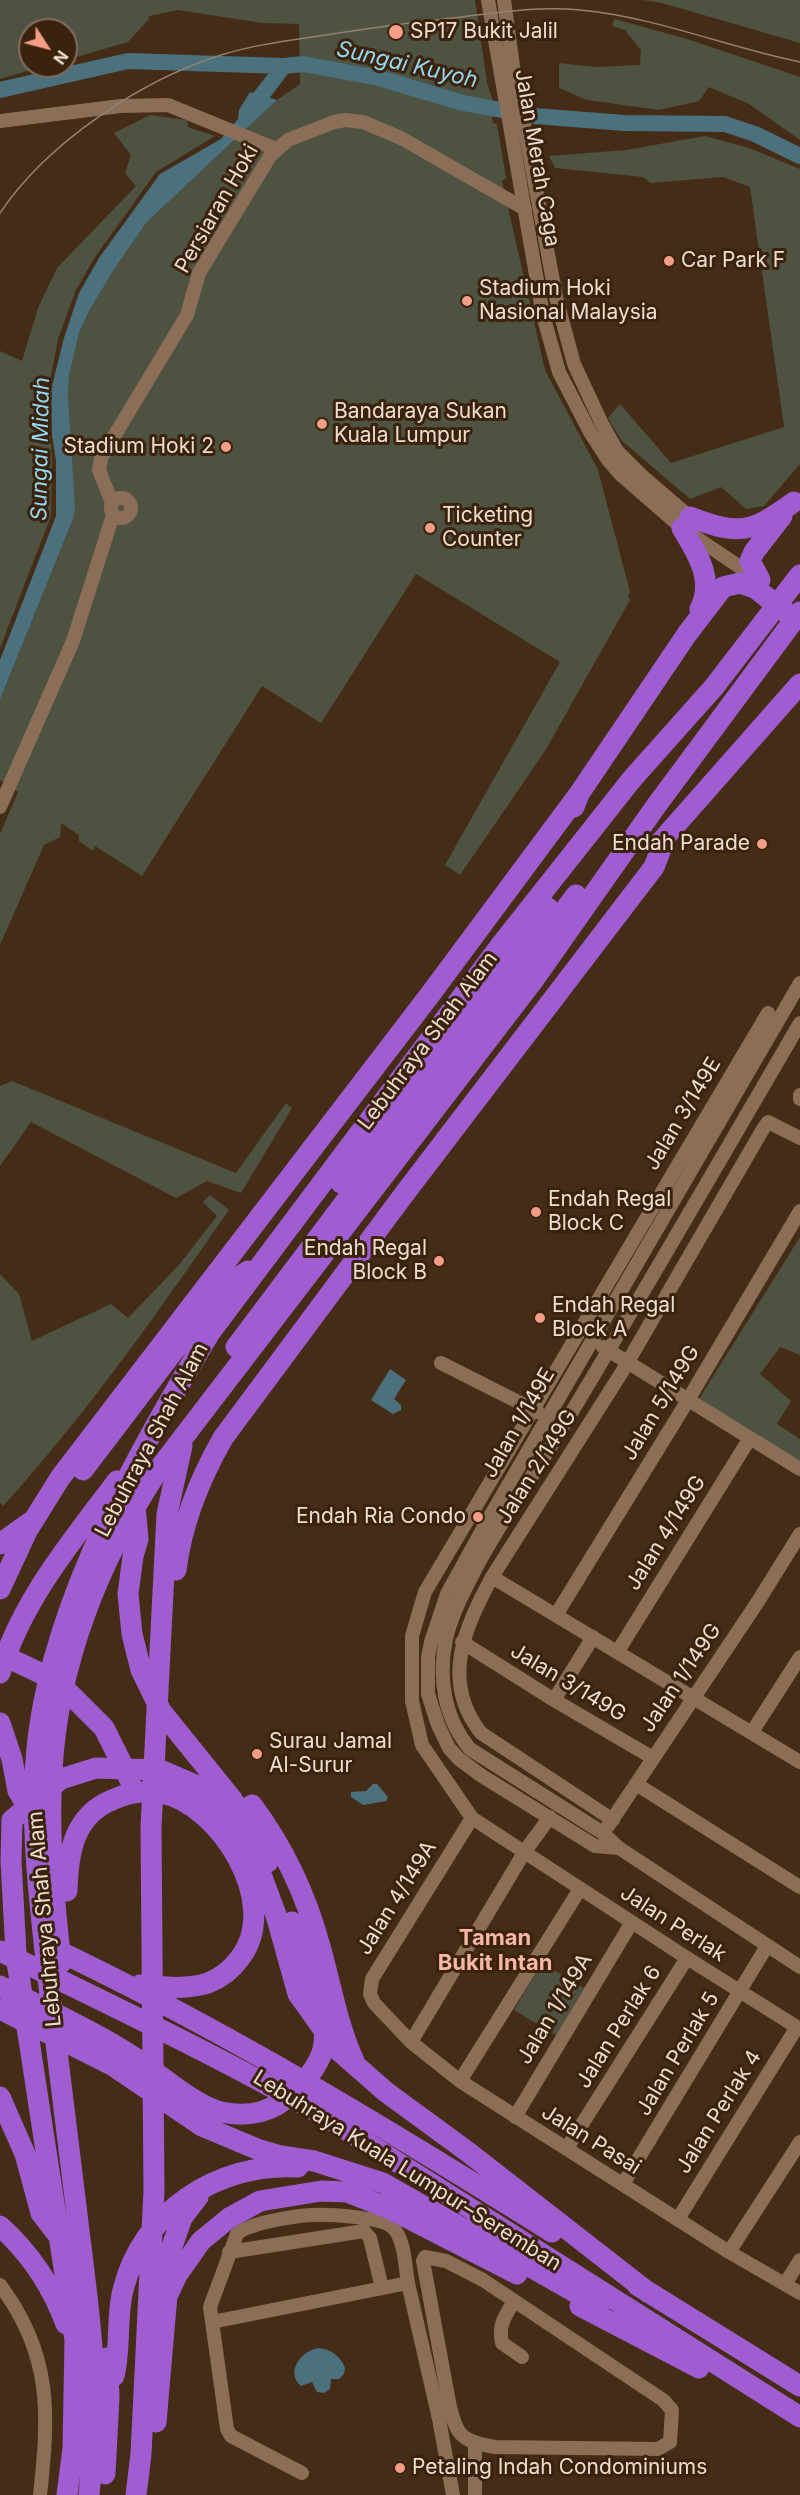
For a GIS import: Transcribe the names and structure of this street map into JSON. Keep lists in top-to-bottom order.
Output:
{
  "streets": {
    "highway": ["Lebuhraya Shah Alam", "Lebuhraya Kuala Lumpur–Seremban"],
    "street": [
      "Jalan Merah Caga",
      "Persiaran Hoki",
      "Jalan 3/149E",
      "Jalan 5/149G",
      "Jalan 1/149E",
      "Jalan 2/149G",
      "Jalan 4/149G",
      "Jalan 1/149G",
      "Jalan 3/149G",
      "Jalan 4/149A",
      "Jalan Perlak",
      "Jalan 1/149A",
      "Jalan Perlak 6",
      "Jalan Perlak 5",
      "Jalan Perlak 4",
      "Jalan Pasai"
    ]
  },
  "crossings": [
    ["Jalan Merah Caga", "Persiaran Hoki"],
    ["Jalan 3/149E", "Jalan 4/149A"],
    ["Jalan 3/149E", "Jalan Perlak"],
    ["Jalan 1/149E", "Jalan 1/149G"],
    ["Jalan 1/149E", "Jalan Perlak 5"],
    ["Jalan 2/149G", "Jalan 1/149G"],
    ["Jalan 2/149G", "Jalan 3/149G"],
    ["Jalan 1/149G", "Jalan 3/149G"],
    ["Jalan 4/149A", "Jalan Pasai"],
    ["Jalan Perlak", "Jalan 1/149A"],
    ["Jalan Perlak", "Jalan Perlak 6"],
    ["Jalan Perlak", "Jalan Perlak 5"],
    ["Jalan Perlak", "Jalan Perlak 4"],
    ["Jalan 1/149A", "Jalan Pasai"],
    ["Jalan Perlak 6", "Jalan Pasai"],
    ["Jalan Perlak 5", "Jalan Pasai"],
    ["Jalan Perlak 4", "Jalan Pasai"]
  ],
  "districts": ["Taman Bukit Intan"],
  "water": ["Sungai Kuyoh", "Sungai Midah"],
  "places": [
    "SP17 Bukit Jalil",
    "Car Park F",
    "Stadium Hoki Nasional Malaysia",
    "Bandaraya Sukan Kuala Lumpur",
    "Stadium Hoki 2",
    "Ticketing Counter",
    "Endah Parade",
    "Endah Regal Block C",
    "Endah Regal Block B",
    "Endah Regal Block A",
    "Endah Ria Condo",
    "Surau Jamal Al-Surur",
    "Petaling Indah Condominiums"
  ],
  "north": "bottom right"
}
